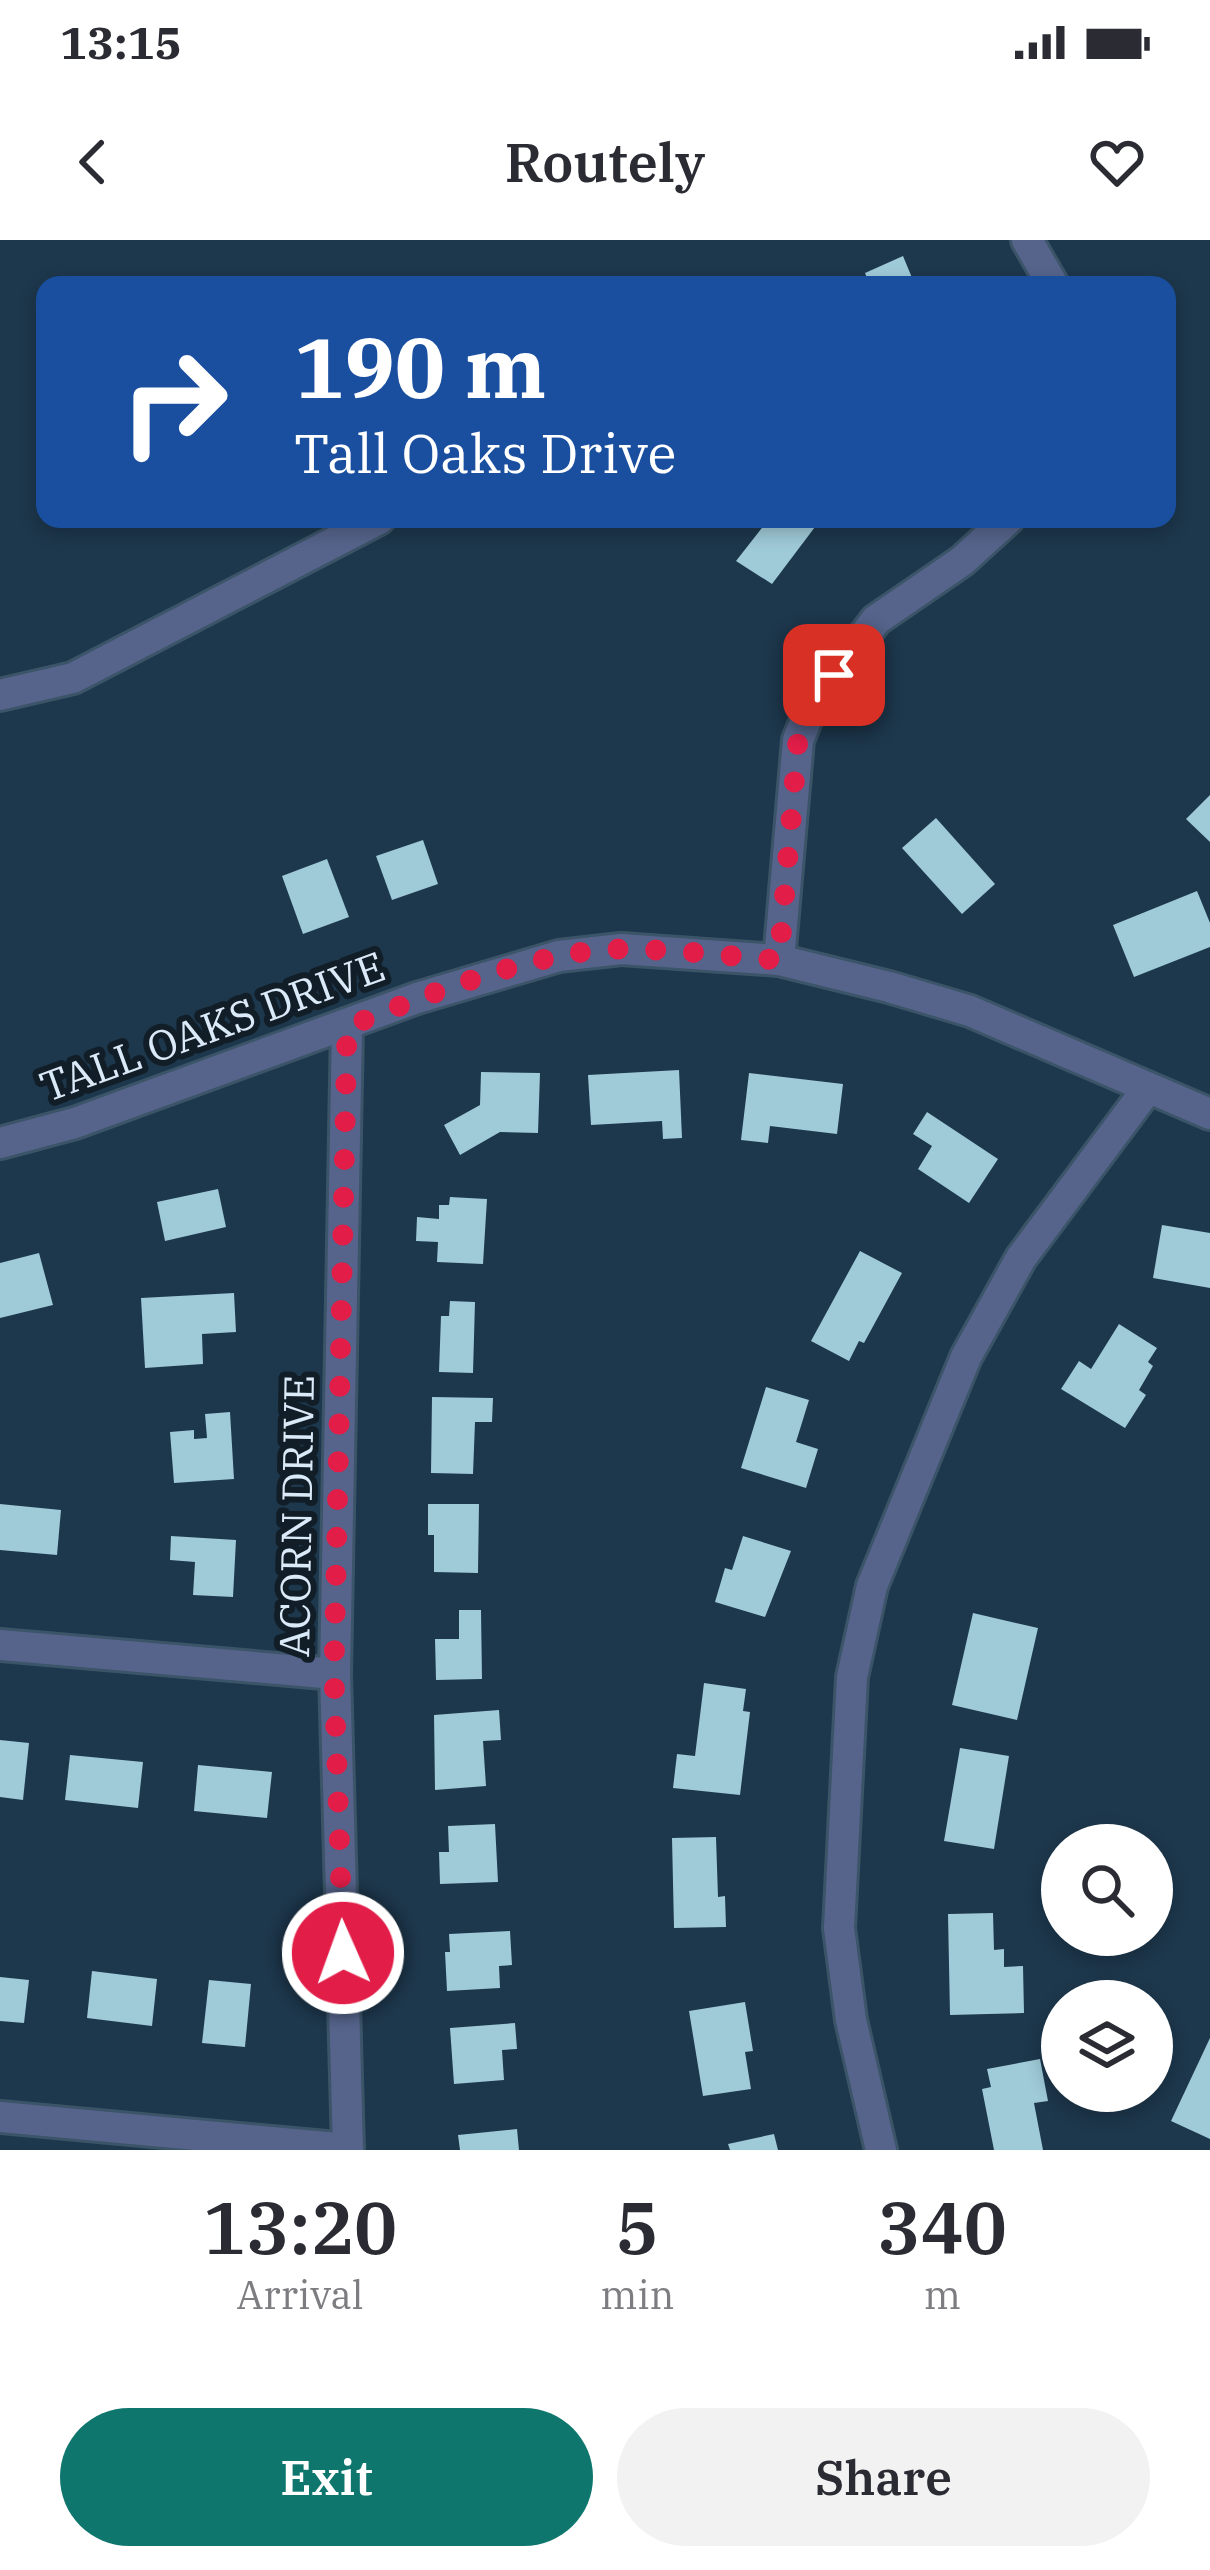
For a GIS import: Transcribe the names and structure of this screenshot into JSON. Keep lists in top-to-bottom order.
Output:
{
  "streets": {
    "street": ["TALL OAKS DRIVE", "ACORN DRIVE"]
  },
  "crossings": [
    ["TALL OAKS DRIVE", "ACORN DRIVE"]
  ],
  "page": {
    "status": "13:15",
    "header": "Routely",
    "turn": ["190 m", "Tall Oaks Drive"],
    "eta": [
      "13:20",
      "Arrival",
      "5",
      "min",
      "340",
      "m"
    ],
    "buttons": ["Exit", "Share"]
  }
}
